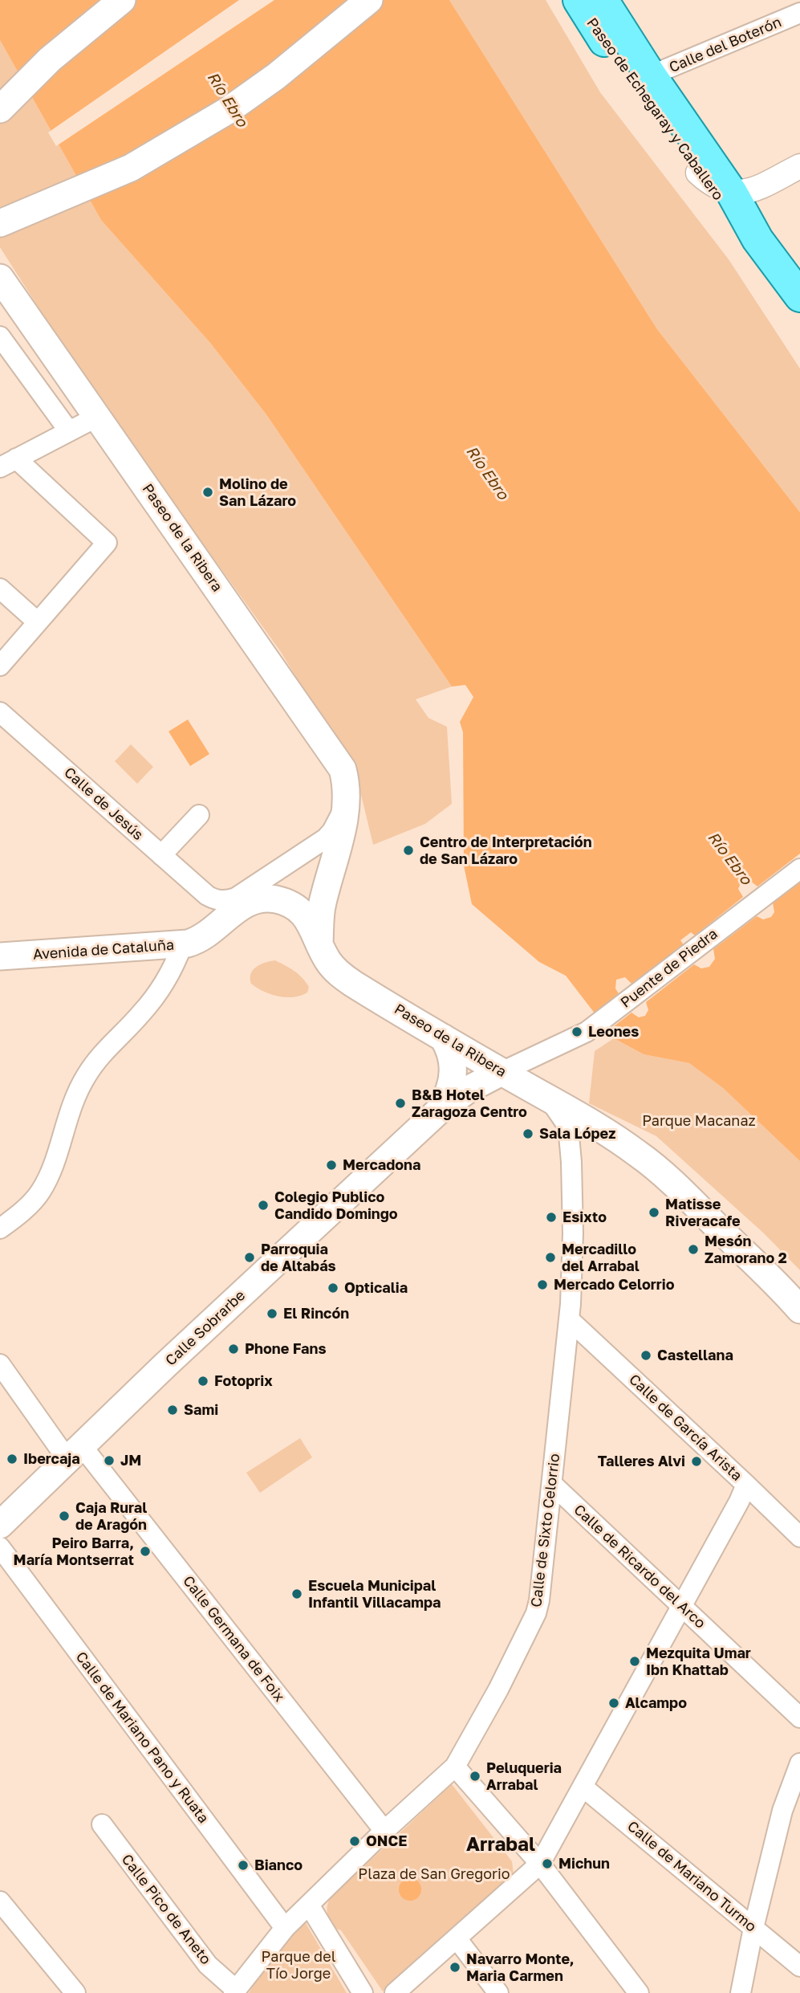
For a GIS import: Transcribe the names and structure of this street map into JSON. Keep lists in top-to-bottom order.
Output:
{
  "streets": {
    "main road": [
      "Paseo de Echegaray y Caballero",
      "Paseo de la Ribera",
      "Avenida de Cataluña",
      "Calle Sobrarbe"
    ],
    "street": [
      "Calle del Boterón",
      "Calle de Jesús",
      "Puente de Piedra",
      "Calle de García Arista",
      "Calle de Sixto Celorrio",
      "Calle de Ricardo del Arco",
      "Calle Germana de Foix",
      "Calle de Mariano Pano y Ruata",
      "Calle de Mariano Turmo",
      "Calle Pico de Aneto"
    ]
  },
  "crossings": [
    ["Calle del Boterón", "Paseo de Echegaray y Caballero"],
    ["Paseo de la Ribera", "Calle de Jesús"],
    ["Paseo de la Ribera", "Puente de Piedra"],
    ["Paseo de la Ribera", "Calle Sobrarbe"],
    ["Paseo de la Ribera", "Calle de Sixto Celorrio"],
    ["Puente de Piedra", "Calle Sobrarbe"],
    ["Calle Sobrarbe", "Calle Germana de Foix"],
    ["Calle de García Arista", "Calle de Sixto Celorrio"],
    ["Calle de Sixto Celorrio", "Calle de Ricardo del Arco"],
    ["Calle de Sixto Celorrio", "Calle Germana de Foix"],
    ["Calle de Sixto Celorrio", "Calle de Mariano Pano y Ruata"],
    ["Calle de Sixto Celorrio", "Calle Pico de Aneto"]
  ],
  "districts": ["Arrabal"],
  "water": ["Río Ebro"],
  "parks": ["Parque Macanaz", "Plaza de San Gregorio", "Parque del Tío Jorge"],
  "places": [
    "Molino de San Lázaro",
    "Centro de Interpretación de San Lázaro",
    "Leones",
    "B&B Hotel Zaragoza Centro",
    "Sala López",
    "Mercadona",
    "Colegio Publico Candido Domingo",
    "Matisse Riveracafe",
    "Esixto",
    "Mesón Zamorano 2",
    "Parroquia de Altabás",
    "Mercadillo del Arrabal",
    "Mercado Celorrio",
    "Opticalia",
    "El Rincón",
    "Phone Fans",
    "Castellana",
    "Fotoprix",
    "Sami",
    "Ibercaja",
    "JM",
    "Talleres Alvi",
    "Caja Rural de Aragón",
    "Peiro Barra, María Montserrat",
    "Escuela Municipal Infantil Villacampa",
    "Mezquita Umar Ibn Khattab",
    "Alcampo",
    "Peluqueria Arrabal",
    "ONCE",
    "Michun",
    "Bianco",
    "Navarro Monte, Maria Carmen"
  ]
}
